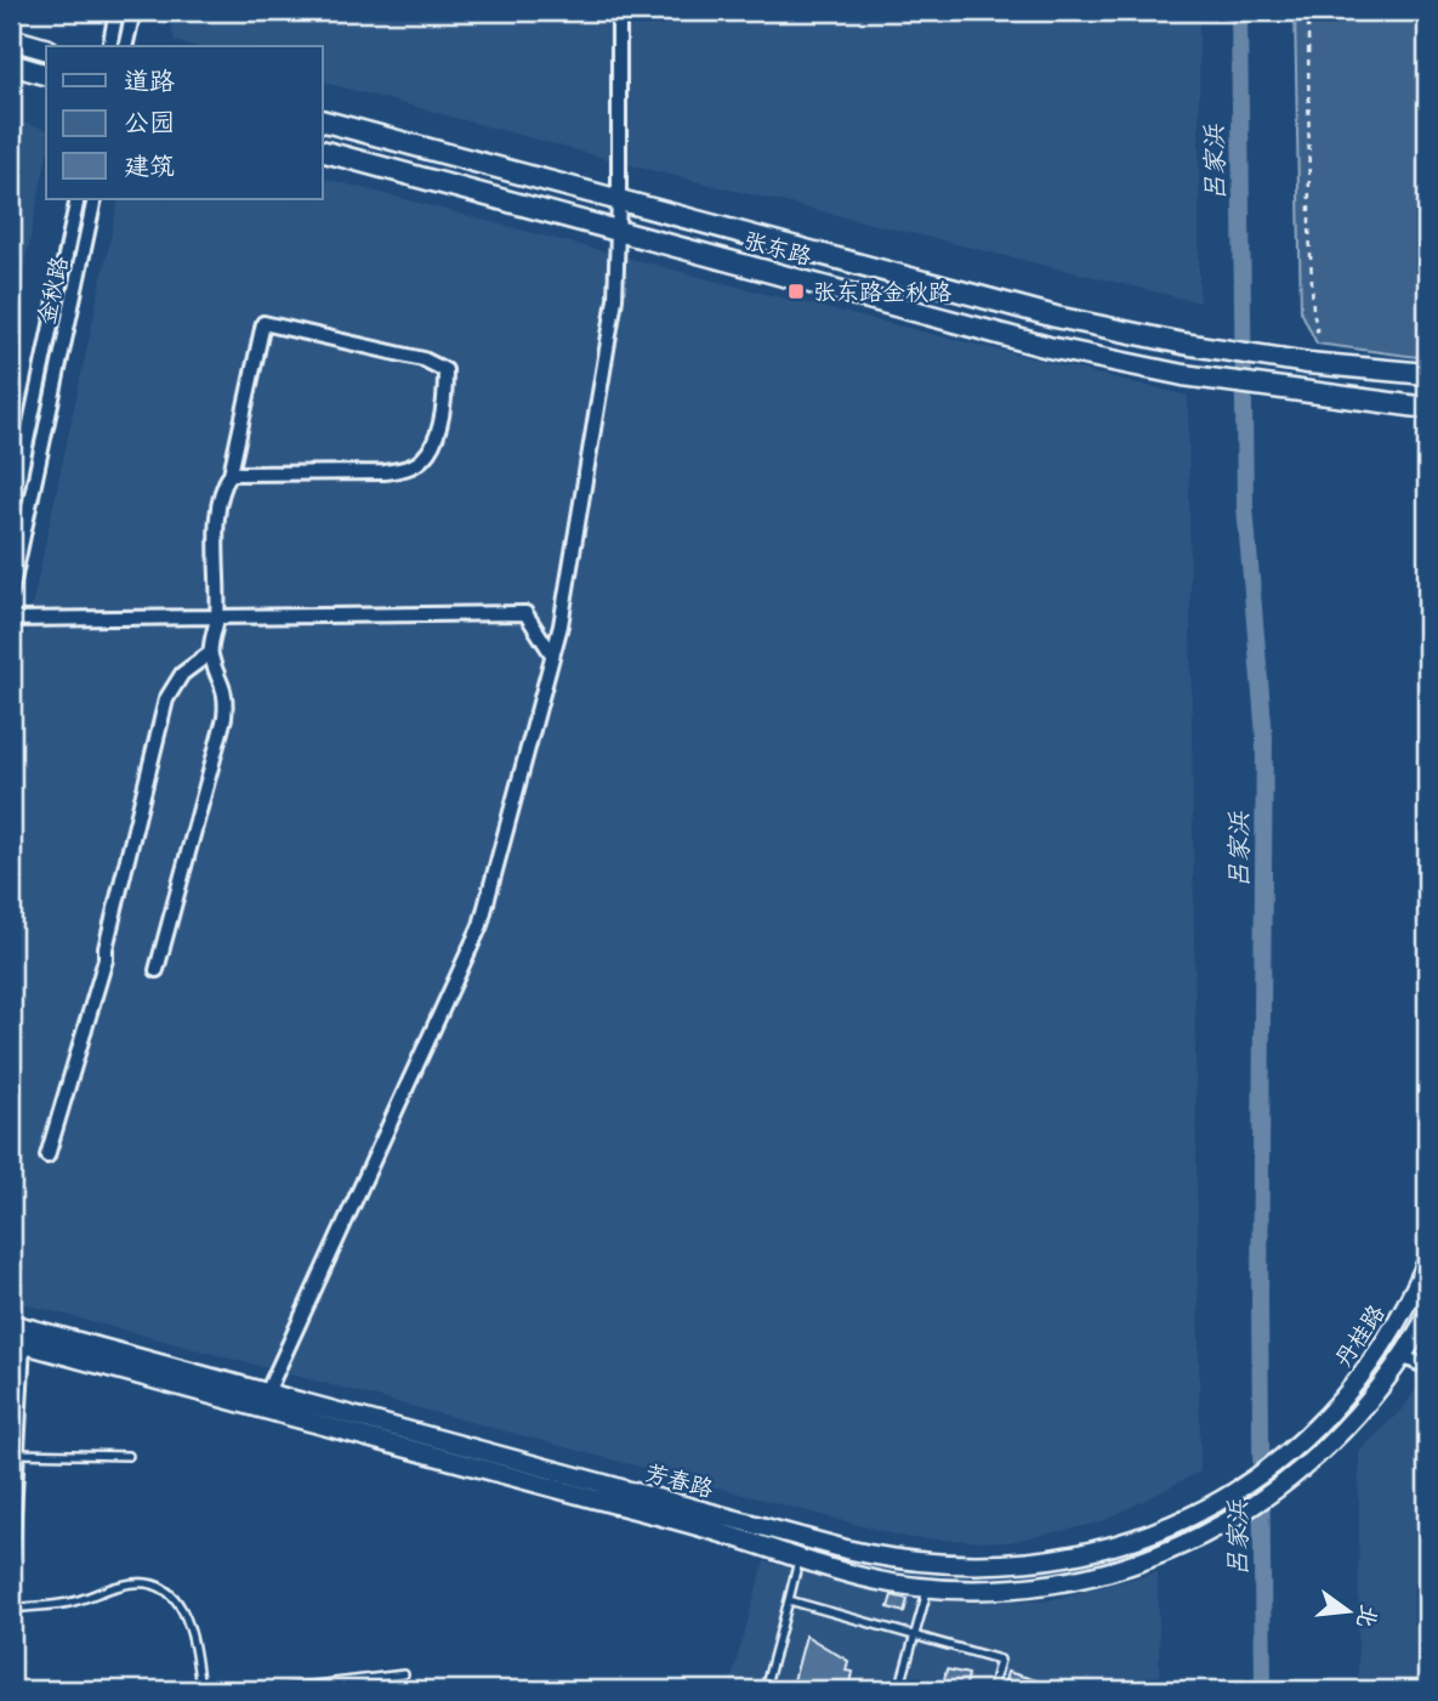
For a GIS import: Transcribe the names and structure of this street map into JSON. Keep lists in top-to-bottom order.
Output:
{
  "streets": {
    "main road": ["张东路"],
    "street": ["金秋路", "丹桂路", "芳春路"]
  },
  "crossings": [
    ["丹桂路", "芳春路"]
  ],
  "water": ["吕家浜"],
  "places": {
    "transit": ["张东路金秋路"]
  },
  "legend": ["道路", "公园", "建筑"],
  "north": "right"
}
